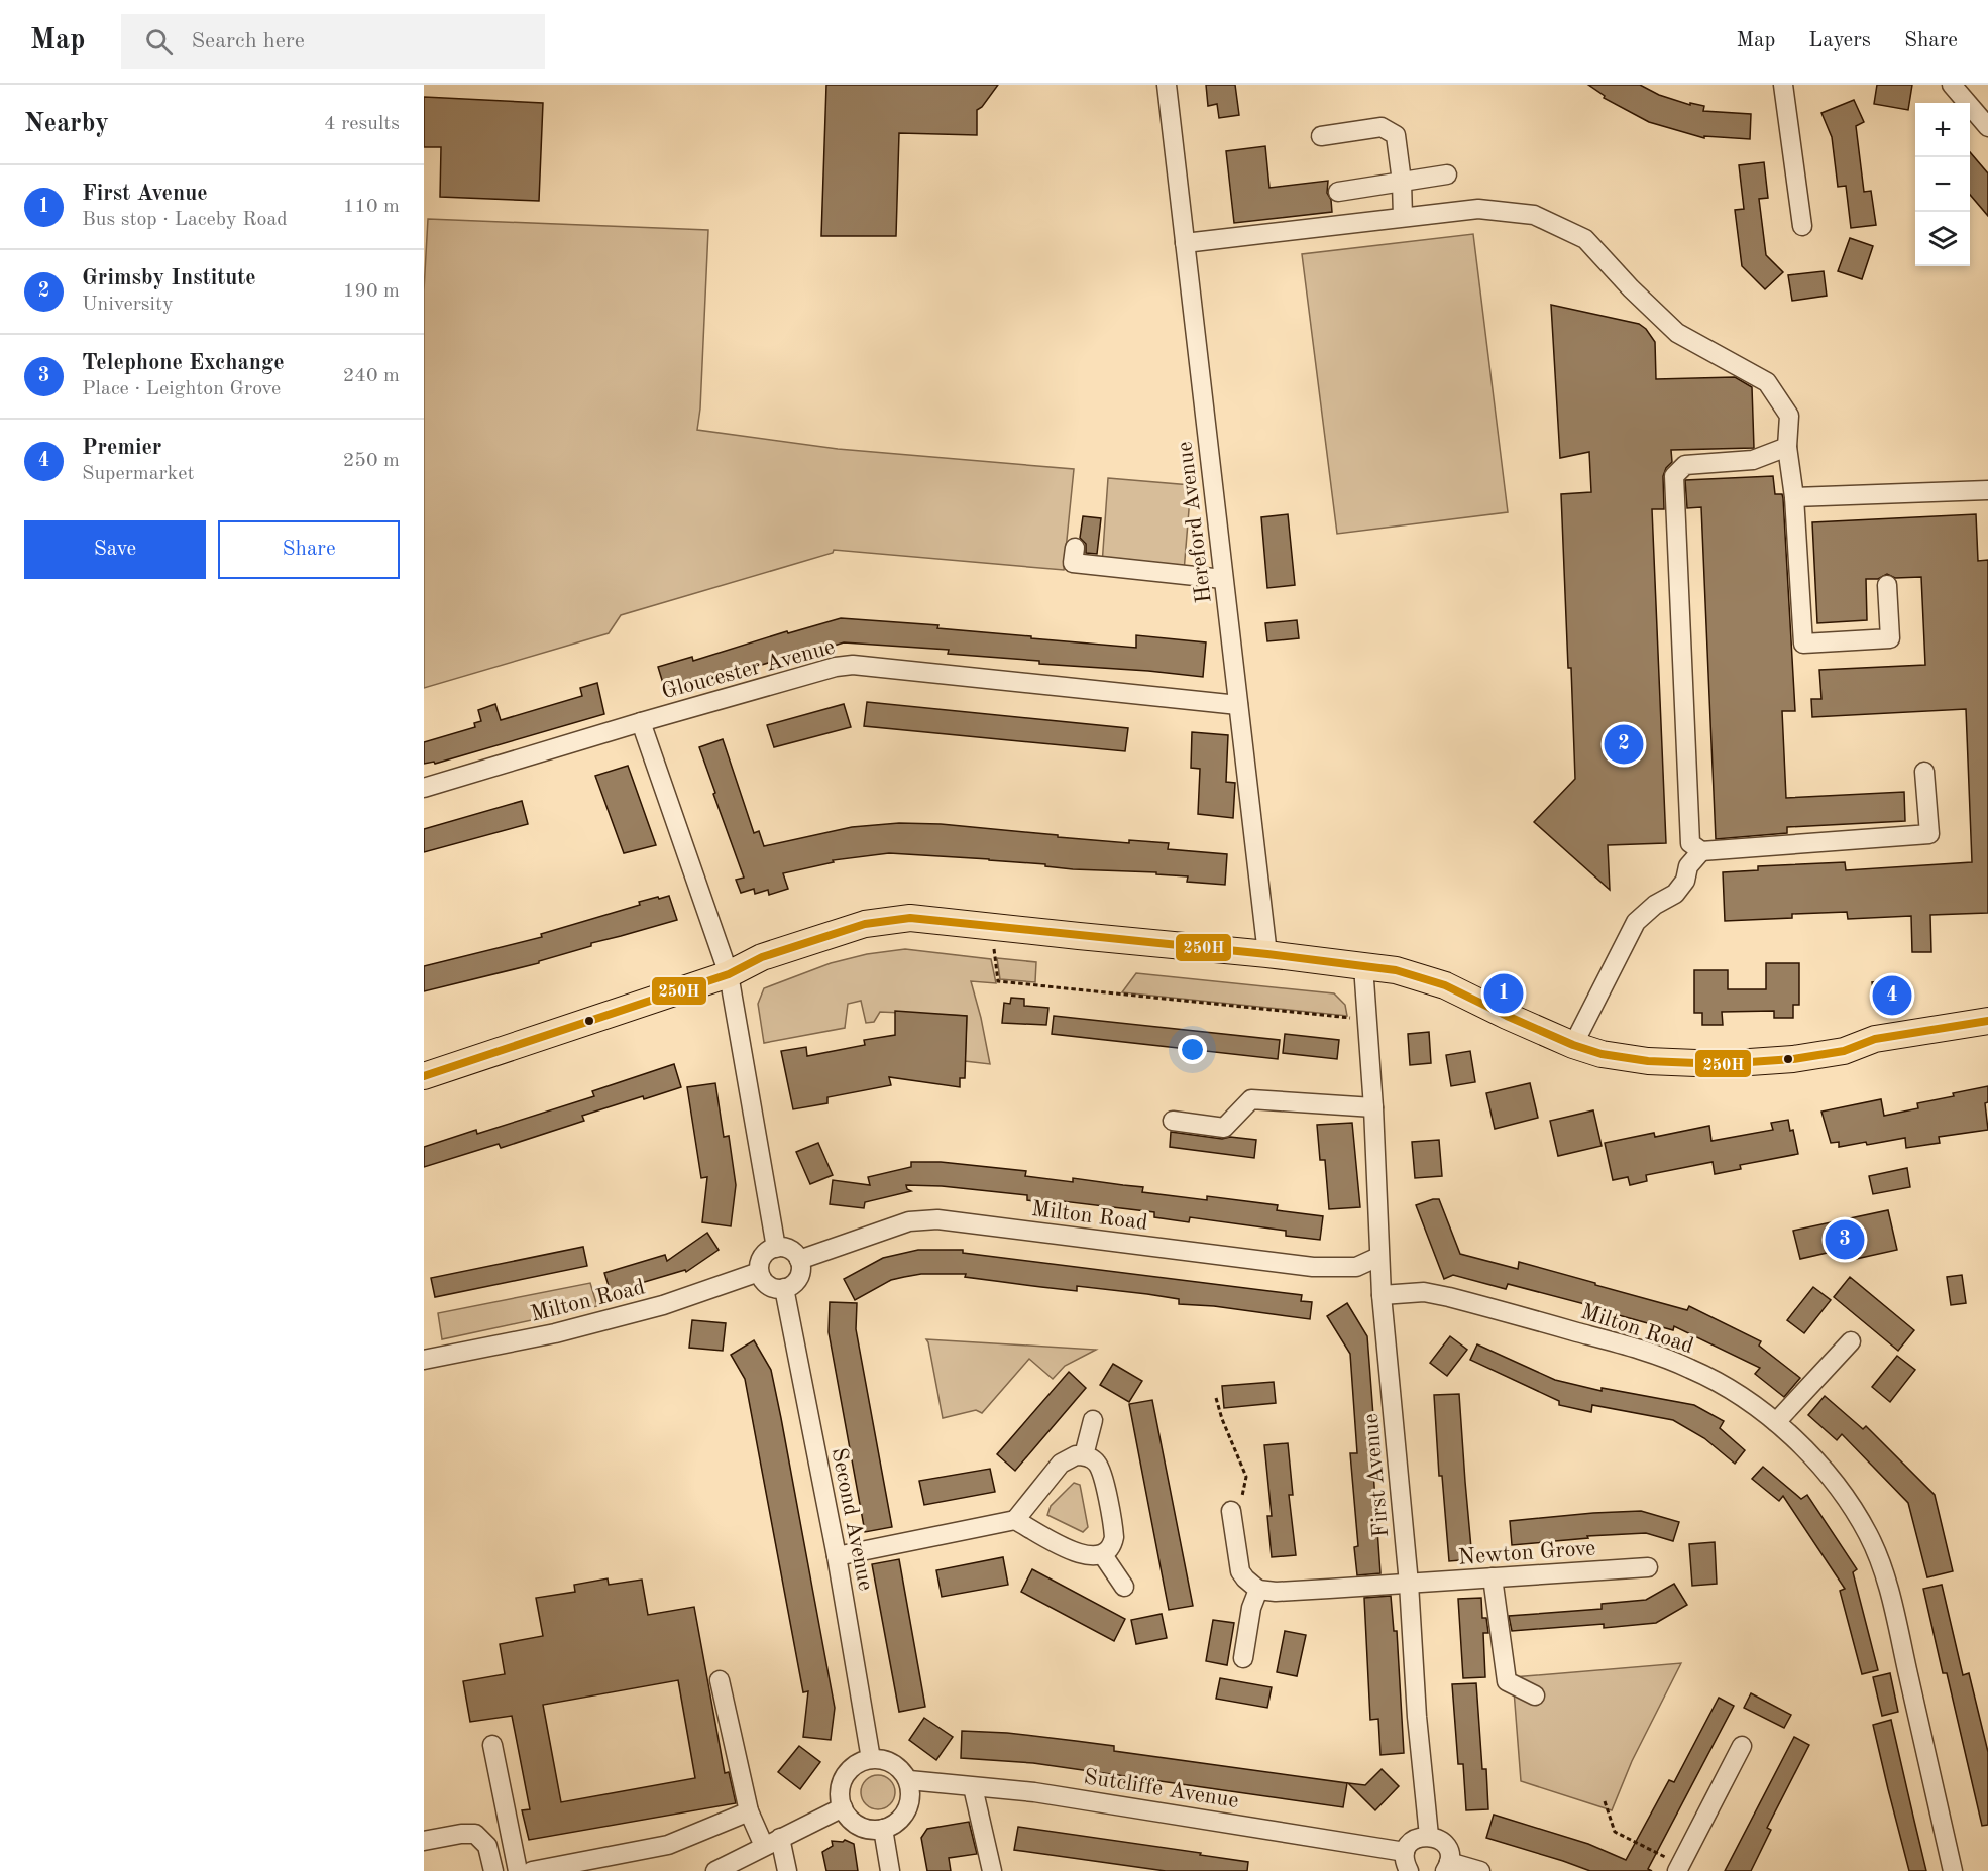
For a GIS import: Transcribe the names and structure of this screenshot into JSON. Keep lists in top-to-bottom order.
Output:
{
  "streets": {
    "street": [
      "Hereford Avenue",
      "Gloucester Avenue",
      "Milton Road",
      "First Avenue",
      "Second Avenue",
      "Newton Grove",
      "Sutcliffe Avenue"
    ]
  },
  "crossings": [
    ["Hereford Avenue", "Gloucester Avenue"],
    ["Milton Road", "First Avenue"],
    ["Milton Road", "Second Avenue"],
    ["First Avenue", "Newton Grove"],
    ["Second Avenue", "Sutcliffe Avenue"]
  ],
  "lines": ["transit line 250H"],
  "page": {
    "header": "Map",
    "search": "Search here",
    "nav": ["Map", "Layers", "Share"],
    "heading": ["Nearby", "4 results"],
    "map_buttons": ["+", "−"],
    "list": [
      {
        "mark": "1",
        "name": "First Avenue",
        "note": "Bus stop · Laceby Road",
        "value": "110 m"
      },
      {
        "mark": "2",
        "name": "Grimsby Institute",
        "note": "University",
        "value": "190 m"
      },
      {
        "mark": "3",
        "name": "Telephone Exchange",
        "note": "Place · Leighton Grove",
        "value": "240 m"
      },
      {
        "mark": "4",
        "name": "Premier",
        "note": "Supermarket",
        "value": "250 m"
      }
    ],
    "buttons": ["Save", "Share"],
    "pins": [
      "2",
      "1",
      "4",
      "3"
    ]
  }
}
